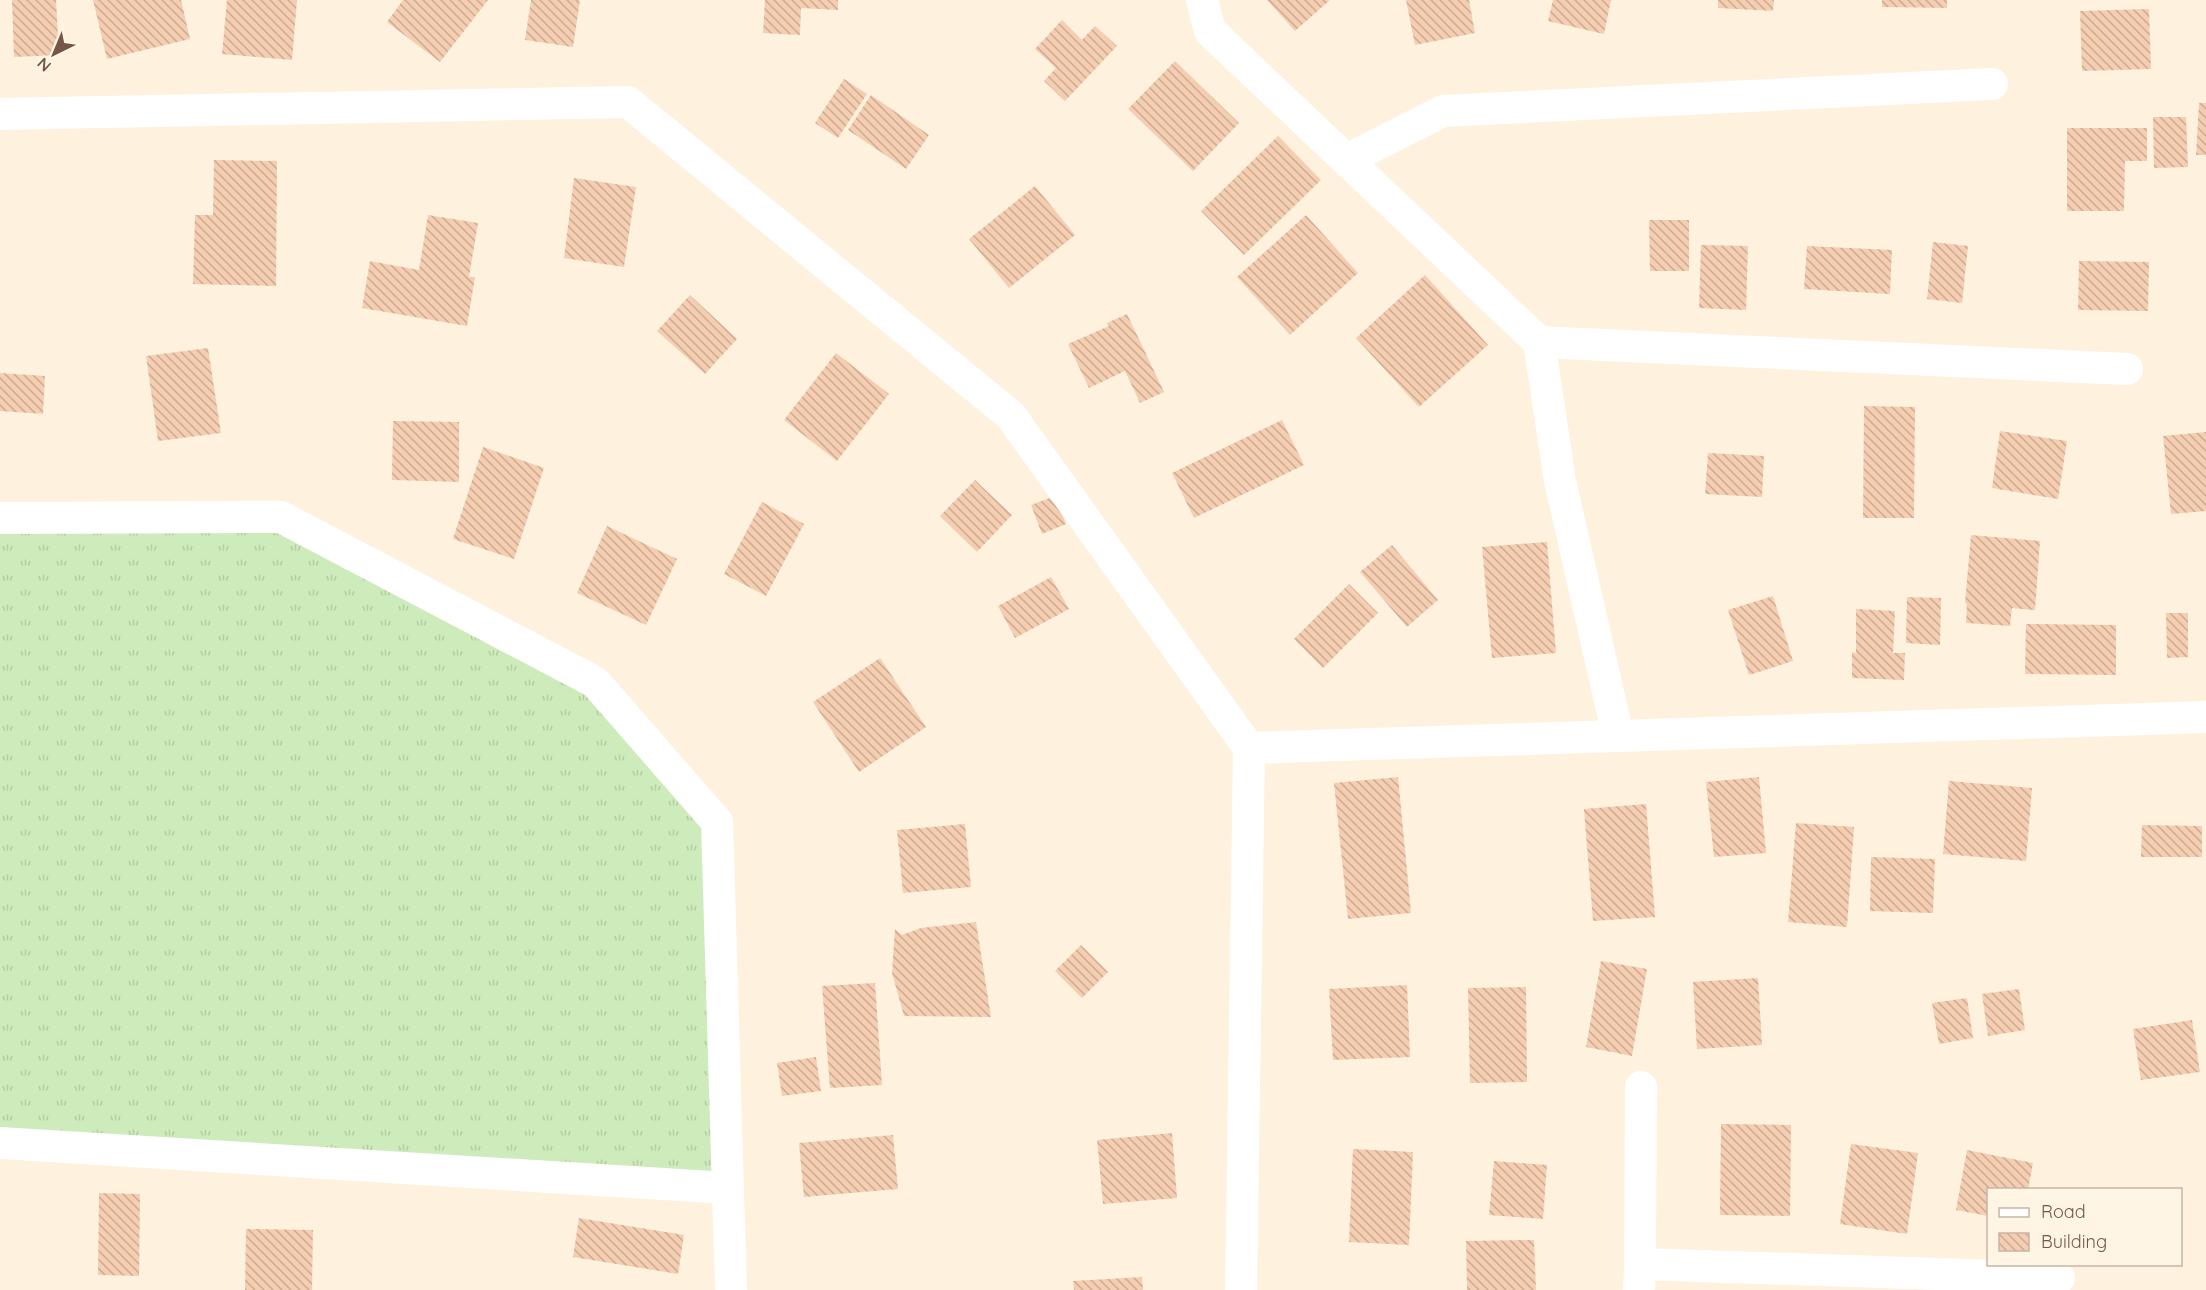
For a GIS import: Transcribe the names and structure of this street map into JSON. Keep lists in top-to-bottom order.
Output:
{
  "legend": ["Road", "Building"],
  "north": "bottom left"
}
